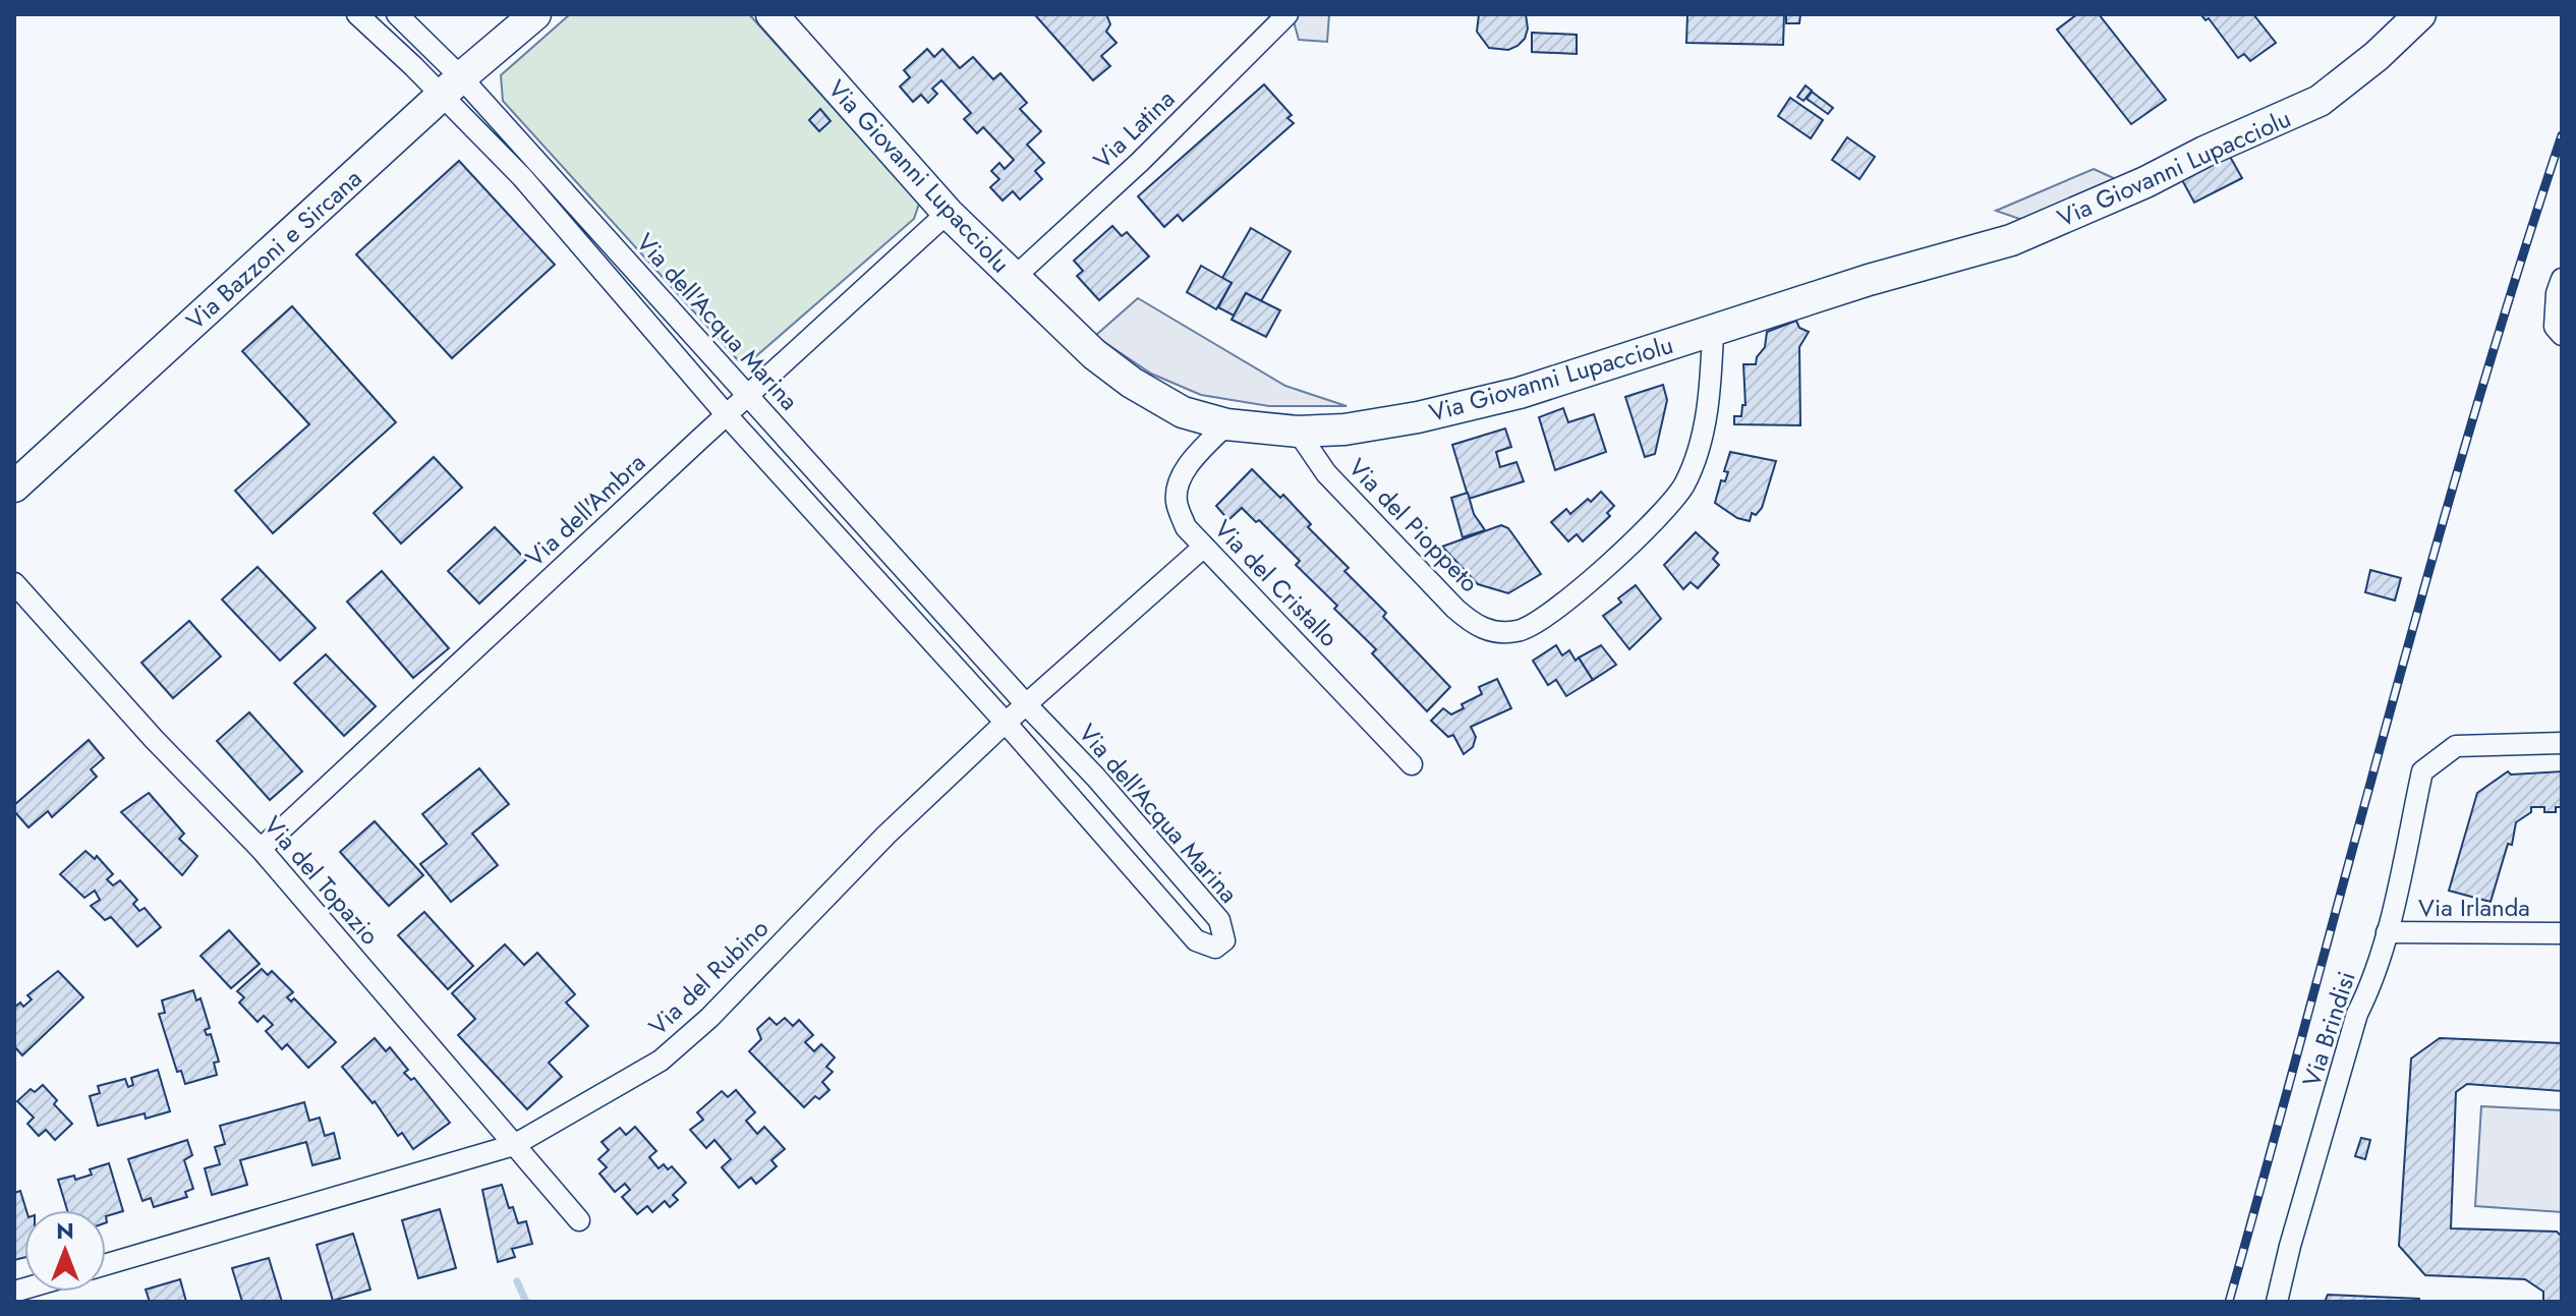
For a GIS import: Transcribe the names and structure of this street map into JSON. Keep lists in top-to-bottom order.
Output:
{
  "streets": {
    "street": [
      "Via Latina",
      "Via Giovanni Lupacciolu",
      "Via Bazzoni e Sircana",
      "Via dell'Acqua Marina",
      "Via dell'Ambra",
      "Via del Pioppeto",
      "Via del Cristallo",
      "Via del Topazio",
      "Via Irlanda",
      "Via del Rubino",
      "Via Brindisi"
    ]
  },
  "crossings": [
    ["Via Latina", "Via Giovanni Lupacciolu"],
    ["Via Giovanni Lupacciolu", "Via dell'Ambra"],
    ["Via Giovanni Lupacciolu", "Via del Pioppeto"],
    ["Via Giovanni Lupacciolu", "Via del Cristallo"],
    ["Via Bazzoni e Sircana", "Via dell'Acqua Marina"],
    ["Via dell'Acqua Marina", "Via dell'Ambra"],
    ["Via dell'Acqua Marina", "Via del Rubino"],
    ["Via dell'Ambra", "Via del Topazio"],
    ["Via del Cristallo", "Via del Rubino"],
    ["Via del Topazio", "Via del Rubino"],
    ["Via Irlanda", "Via Brindisi"]
  ],
  "north": "top"
}
